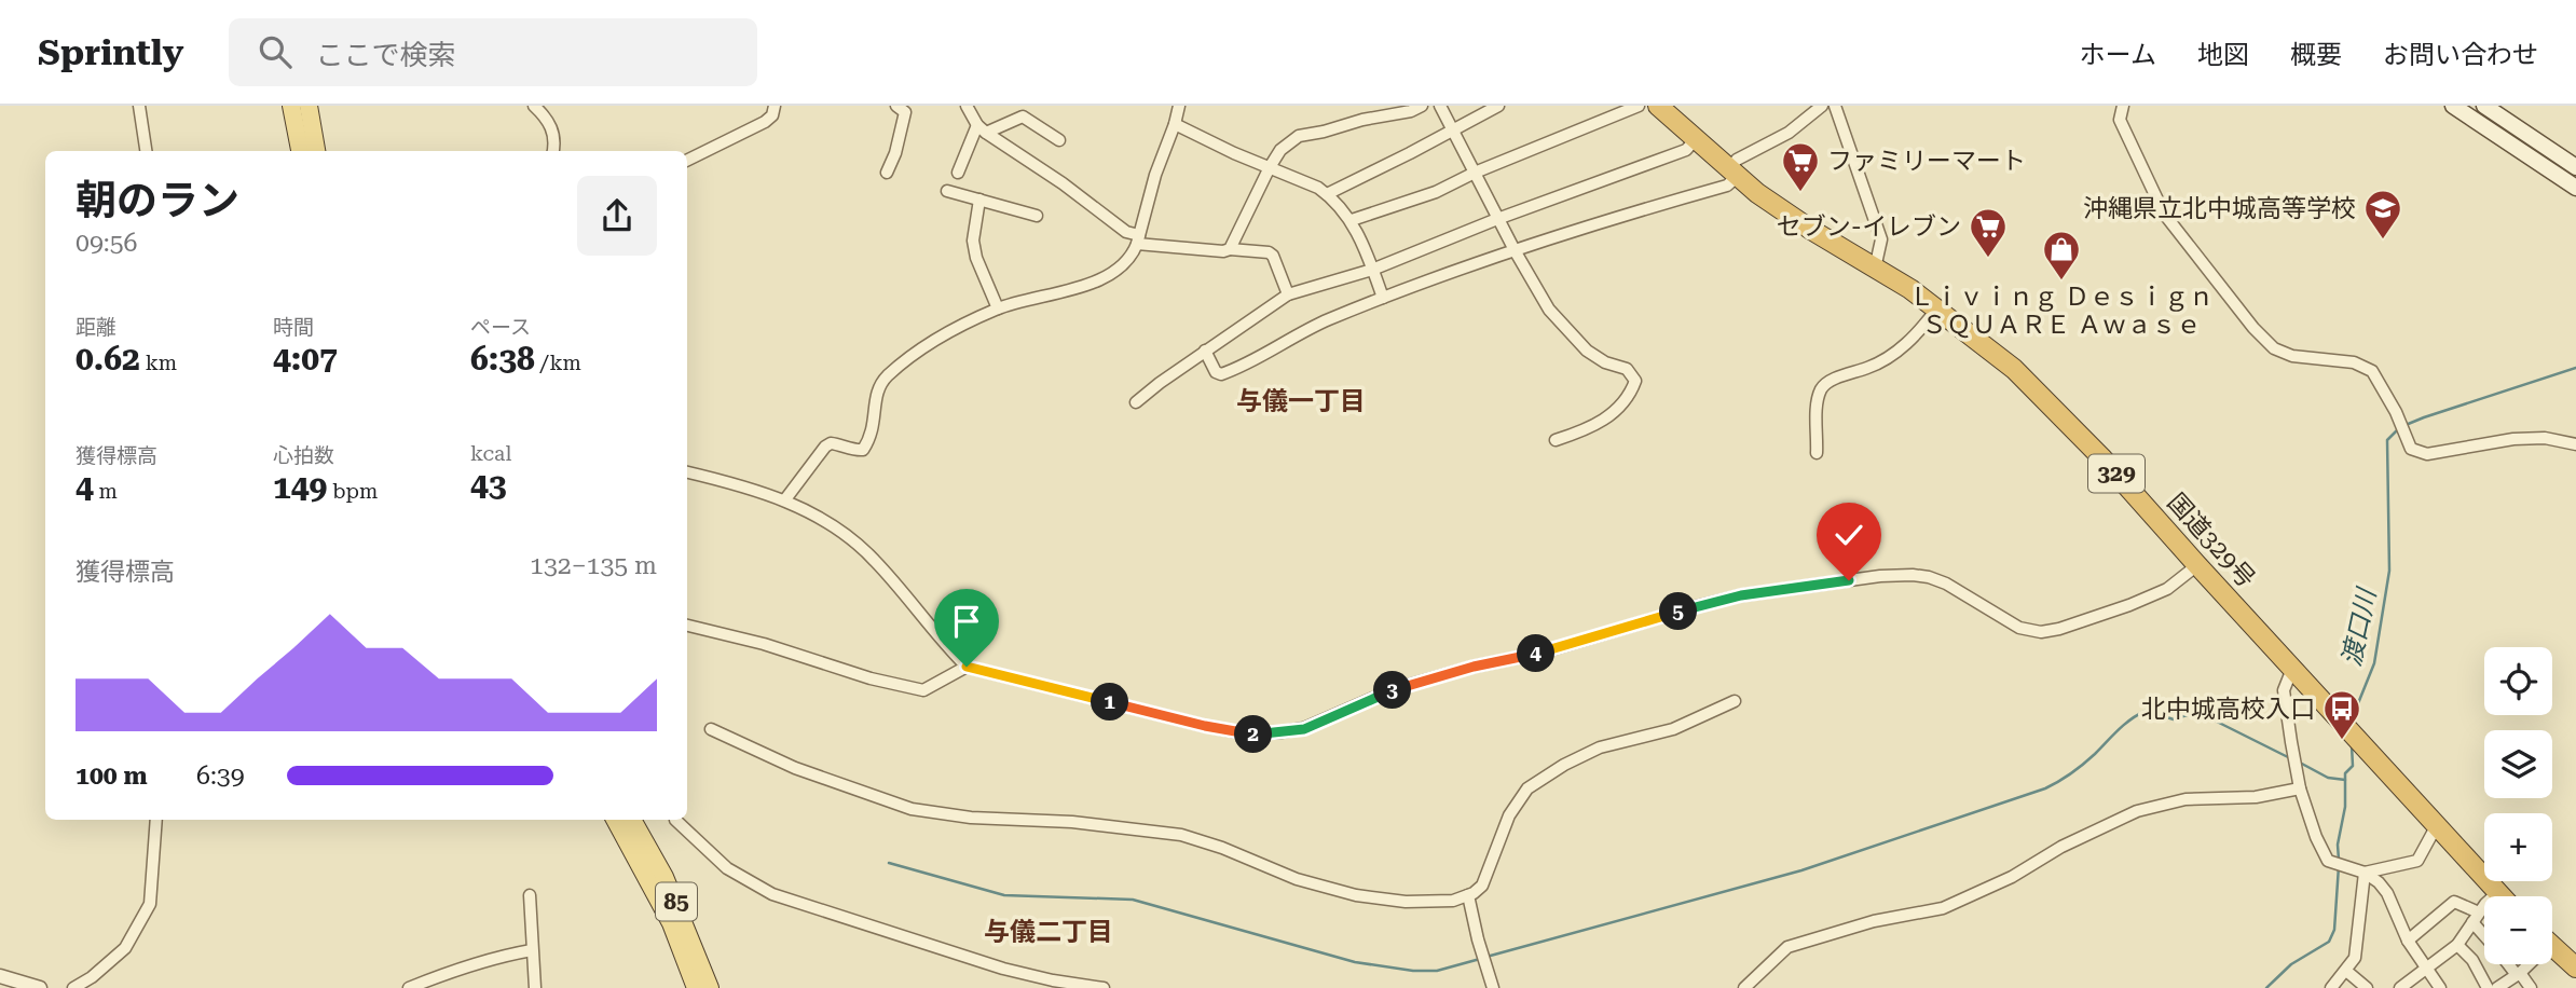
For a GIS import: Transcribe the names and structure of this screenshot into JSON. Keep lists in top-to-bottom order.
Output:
{
  "streets": {
    "highway": ["329", "国道329号"],
    "main road": ["85"]
  },
  "districts": ["与儀一丁目", "与儀二丁目"],
  "water": ["渡口川"],
  "places": {
    "supermarket": ["ファミリーマート", "セブン-イレブン"],
    "school or university": ["沖縄県立北中城高等学校"],
    "shop": ["Ｌｉｖｉｎｇ Ｄｅｓｉｇｎ ＳＱＵＡＲＥ Ａｗａｓｅ"],
    "bus stop": ["北中城高校入口"]
  },
  "page": {
    "header": "Sprintly",
    "search": "ここで検索",
    "nav": [
      "ホーム",
      "地図",
      "概要",
      "お問い合わせ"
    ],
    "heading": ["朝のラン", "09:56"],
    "stats": [
      ["距離", "0.62 km"],
      ["時間", "4:07"],
      ["ペース", "6:38 /km"],
      ["獲得標高", "4 m"],
      ["心拍数", "149 bpm"],
      ["kcal", "43"]
    ],
    "chart": ["獲得標高", "132–135 m"],
    "pins": [
      "5",
      "4",
      "3",
      "1",
      "2"
    ],
    "map_buttons": ["+", "−"],
    "list": [
      {
        "name": "100 m",
        "note": "6:39"
      }
    ]
  }
}
